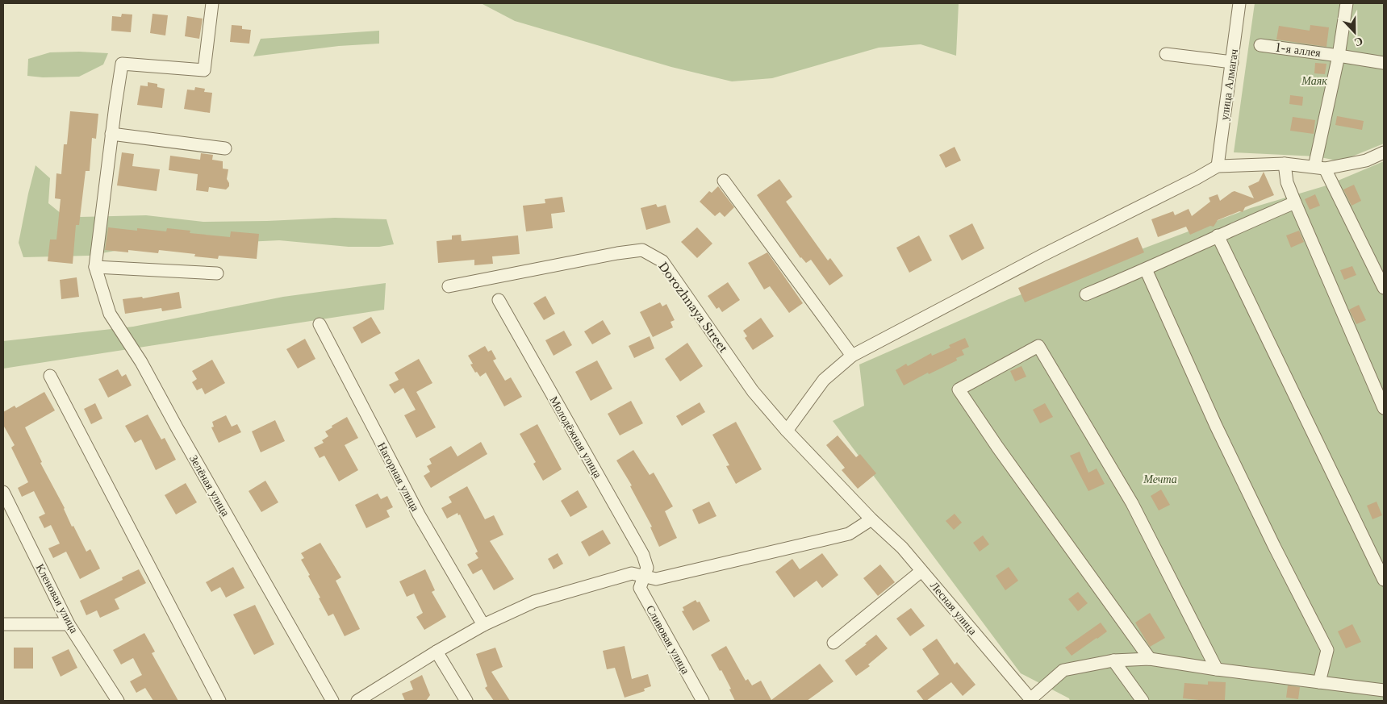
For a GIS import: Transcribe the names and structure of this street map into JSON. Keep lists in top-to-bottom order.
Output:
{
  "streets": {
    "street": [
      "1-я аллея",
      "улица Алмагач",
      "Dorozhnaya Street",
      "Молодёжная улица",
      "Нагорная улица",
      "Зелёная улица",
      "Кленовая улица",
      "Лесная улица",
      "Сливовая улица"
    ]
  },
  "crossings": [
    ["Dorozhnaya Street", "Лесная улица"],
    ["Молодёжная улица", "Сливовая улица"]
  ],
  "parks": ["Маяк", "Мечта"],
  "north": "bottom"
}
